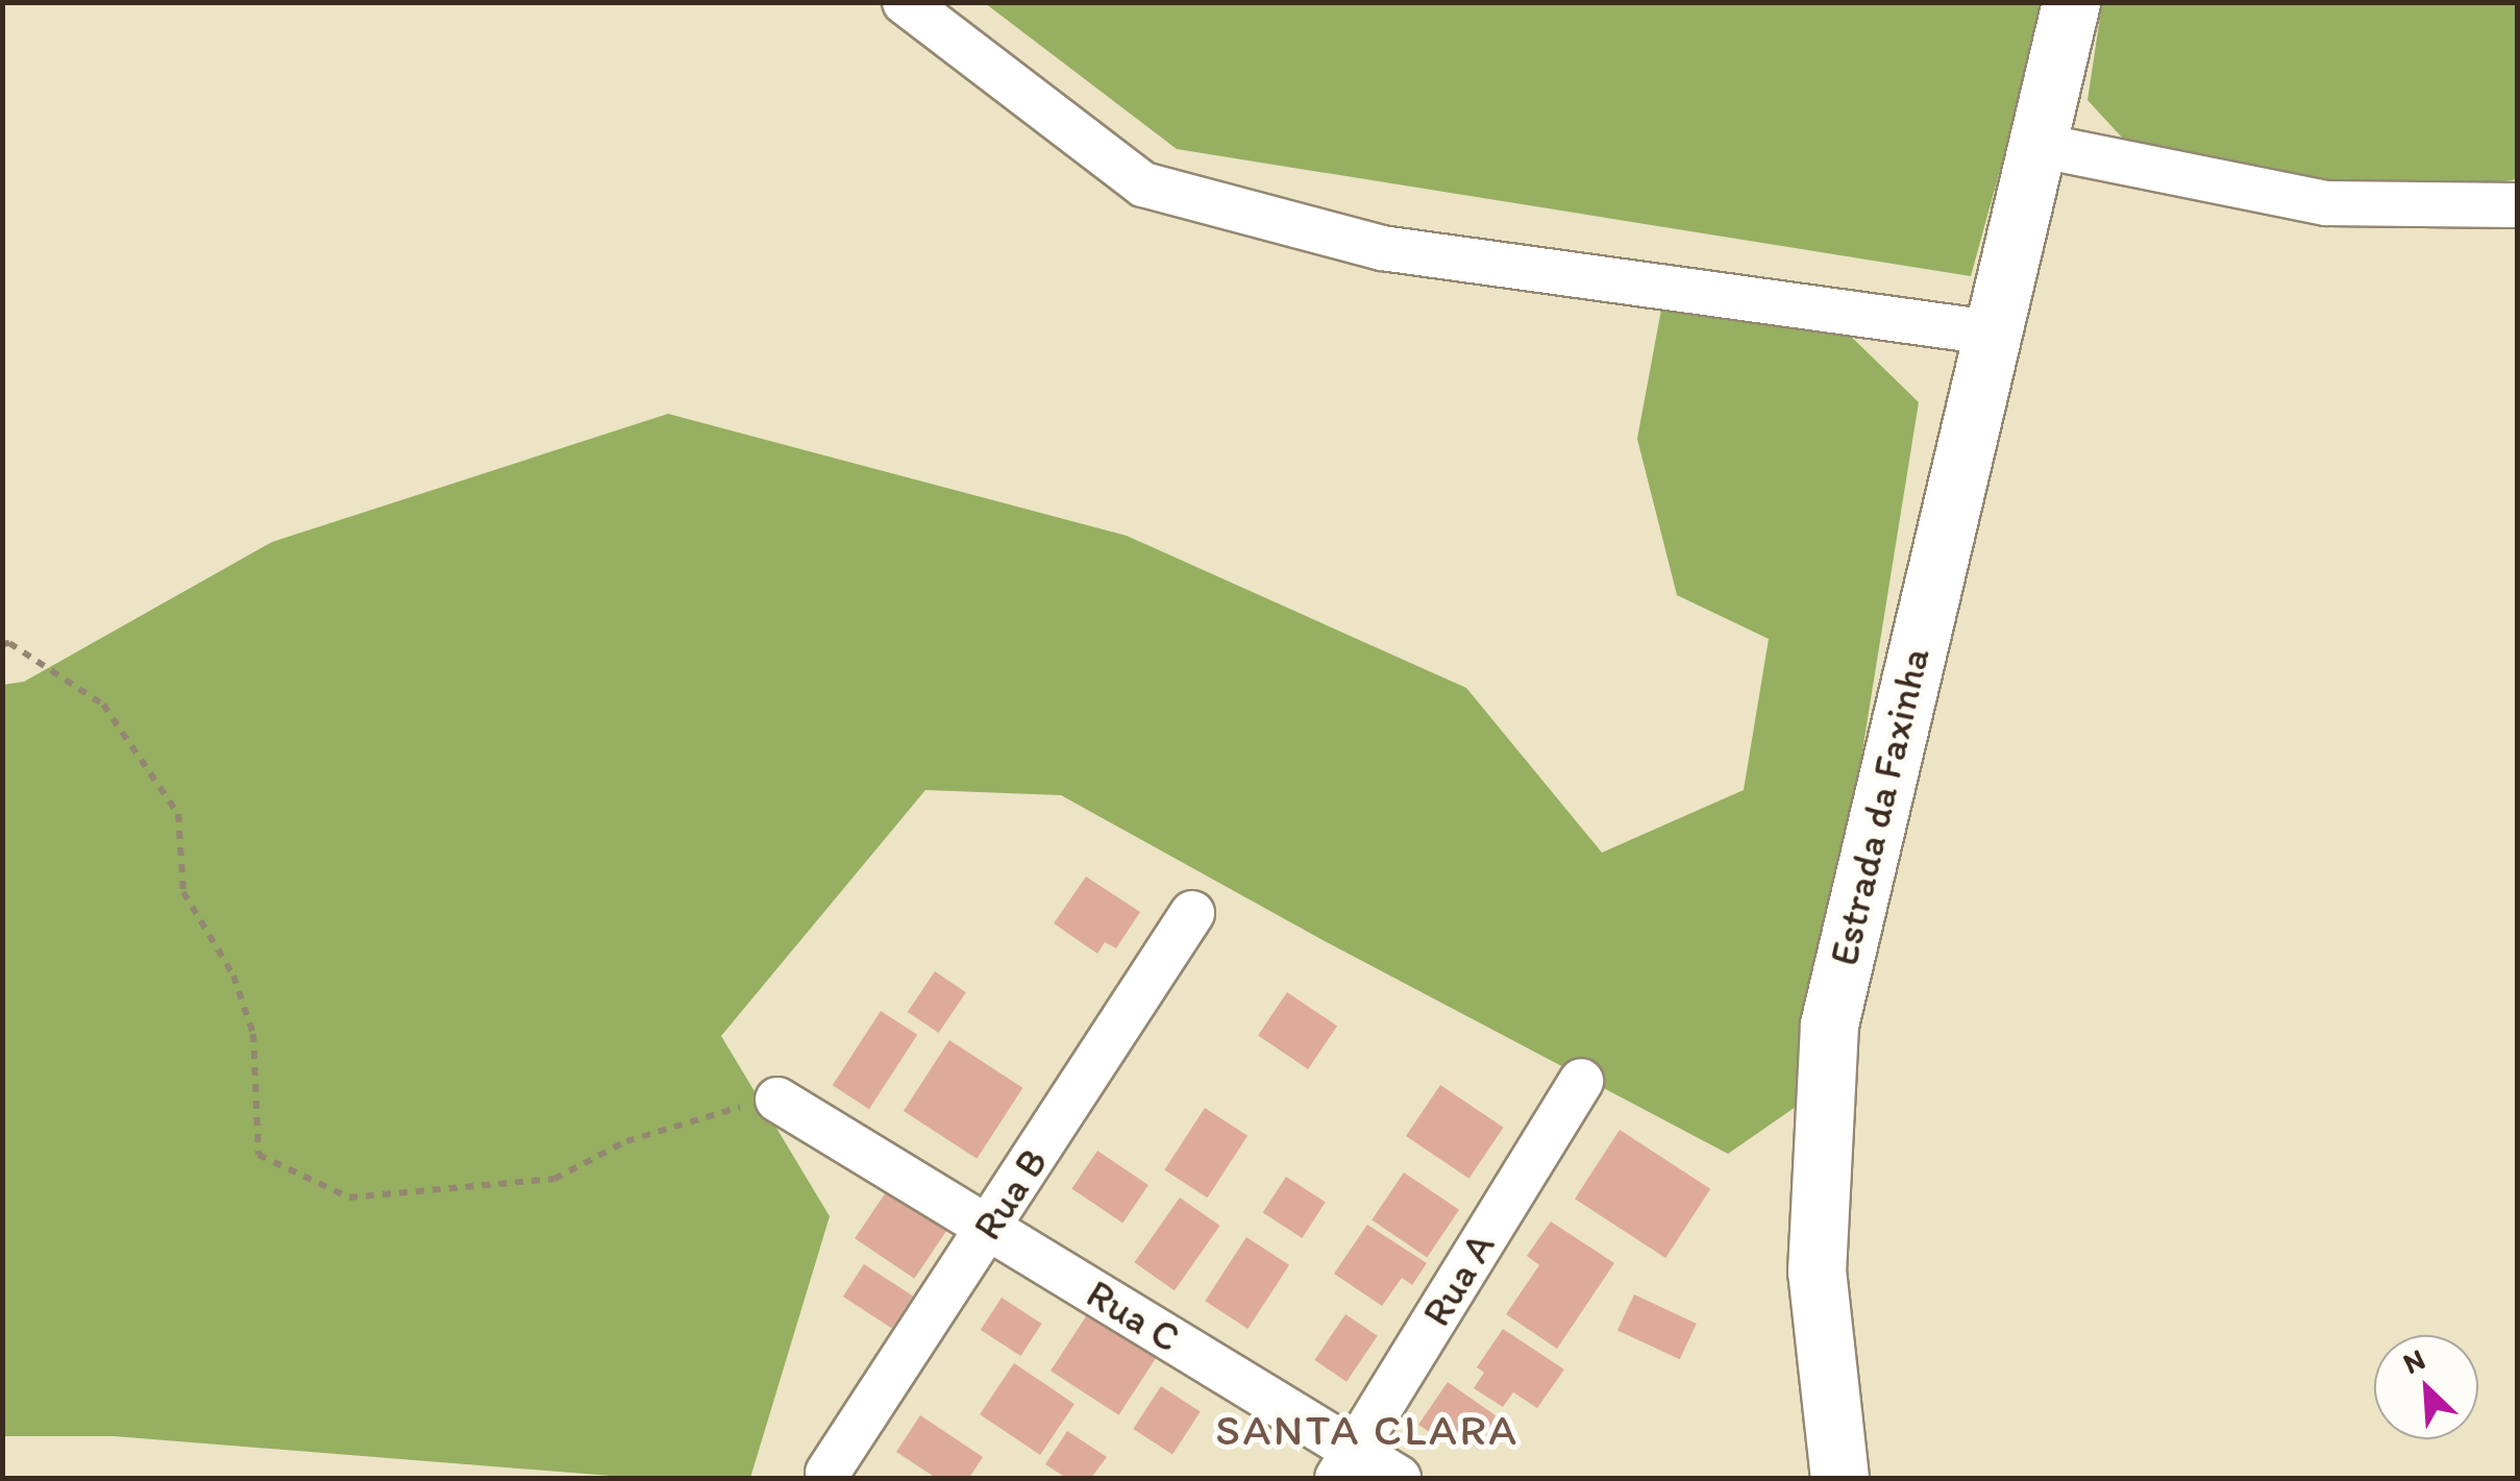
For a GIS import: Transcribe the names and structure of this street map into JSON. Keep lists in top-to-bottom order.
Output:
{
  "streets": {
    "street": [
      "Estrada da Faxinha",
      "Rua B",
      "Rua A",
      "Rua C"
    ]
  },
  "crossings": [
    ["Rua B", "Rua C"],
    ["Rua A", "Rua C"]
  ],
  "districts": ["SANTA CLARA"],
  "north": "top left"
}
